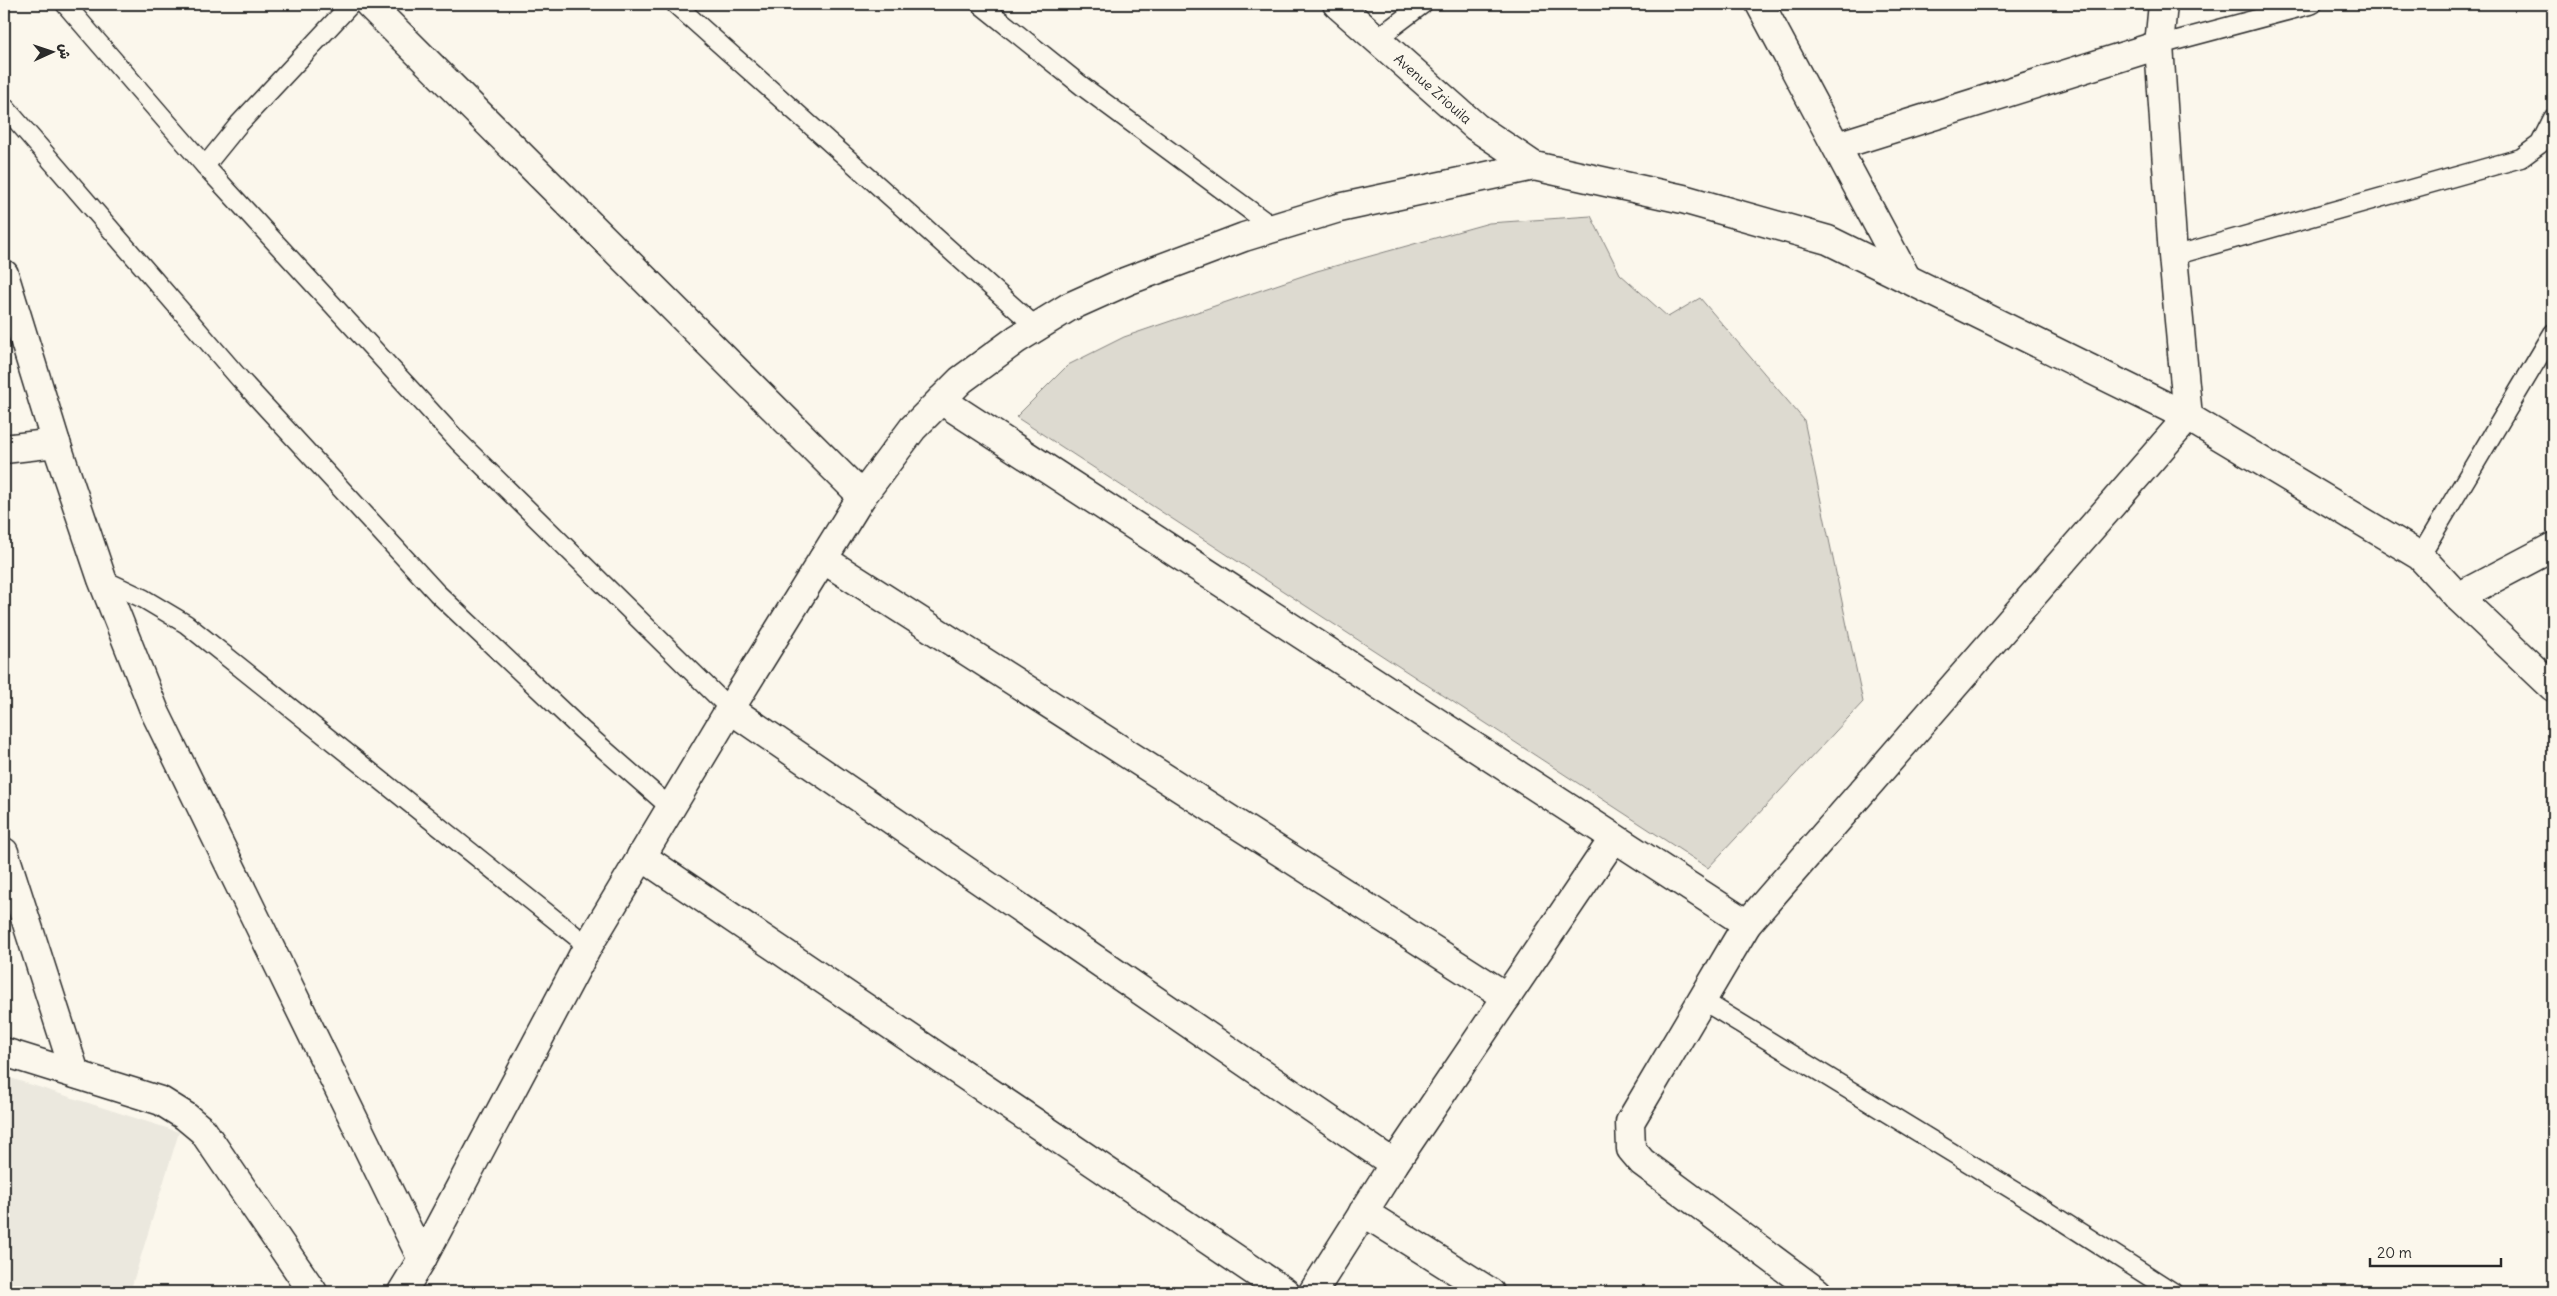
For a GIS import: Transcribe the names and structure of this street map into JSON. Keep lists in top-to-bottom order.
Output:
{
  "streets": {
    "street": ["Avenue Zriouila"]
  },
  "scale_bar": "20 m",
  "north": "right"
}
